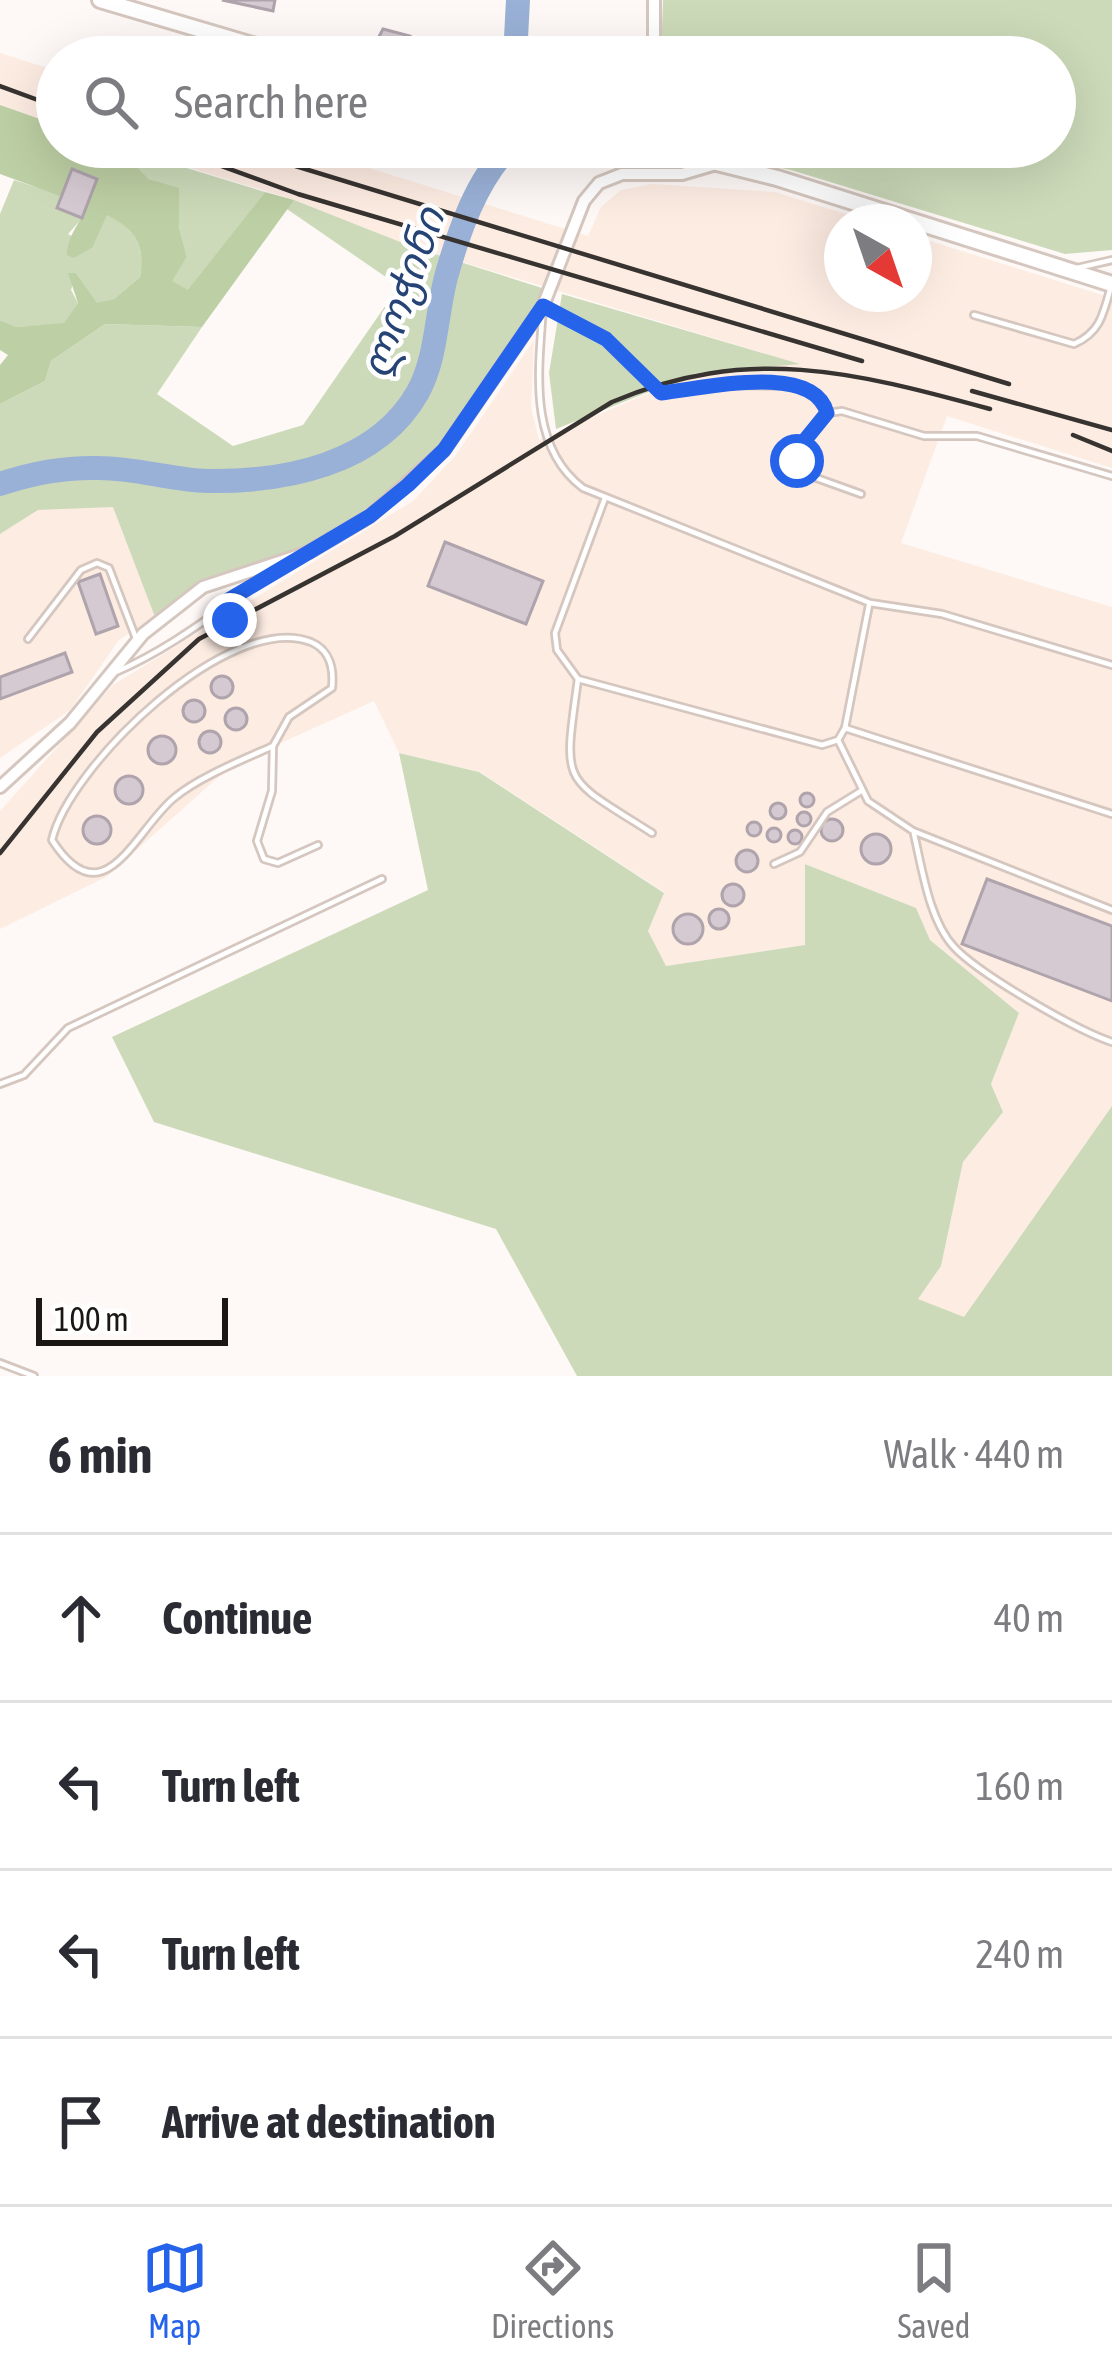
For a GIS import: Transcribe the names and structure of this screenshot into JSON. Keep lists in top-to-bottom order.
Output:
{
  "water": ["ლოჭინი"],
  "scale_bar": "100 m",
  "north": "bottom right",
  "page": {
    "search": "Search here",
    "scale": "100 m",
    "heading": ["6 min", "Walk · 440 m"],
    "list": [
      ["Continue", "40 m"],
      ["Turn left", "160 m"],
      ["Turn left", "240 m"],
      "Arrive at destination"
    ],
    "nav": ["Map", "Directions", "Saved"]
  }
}
